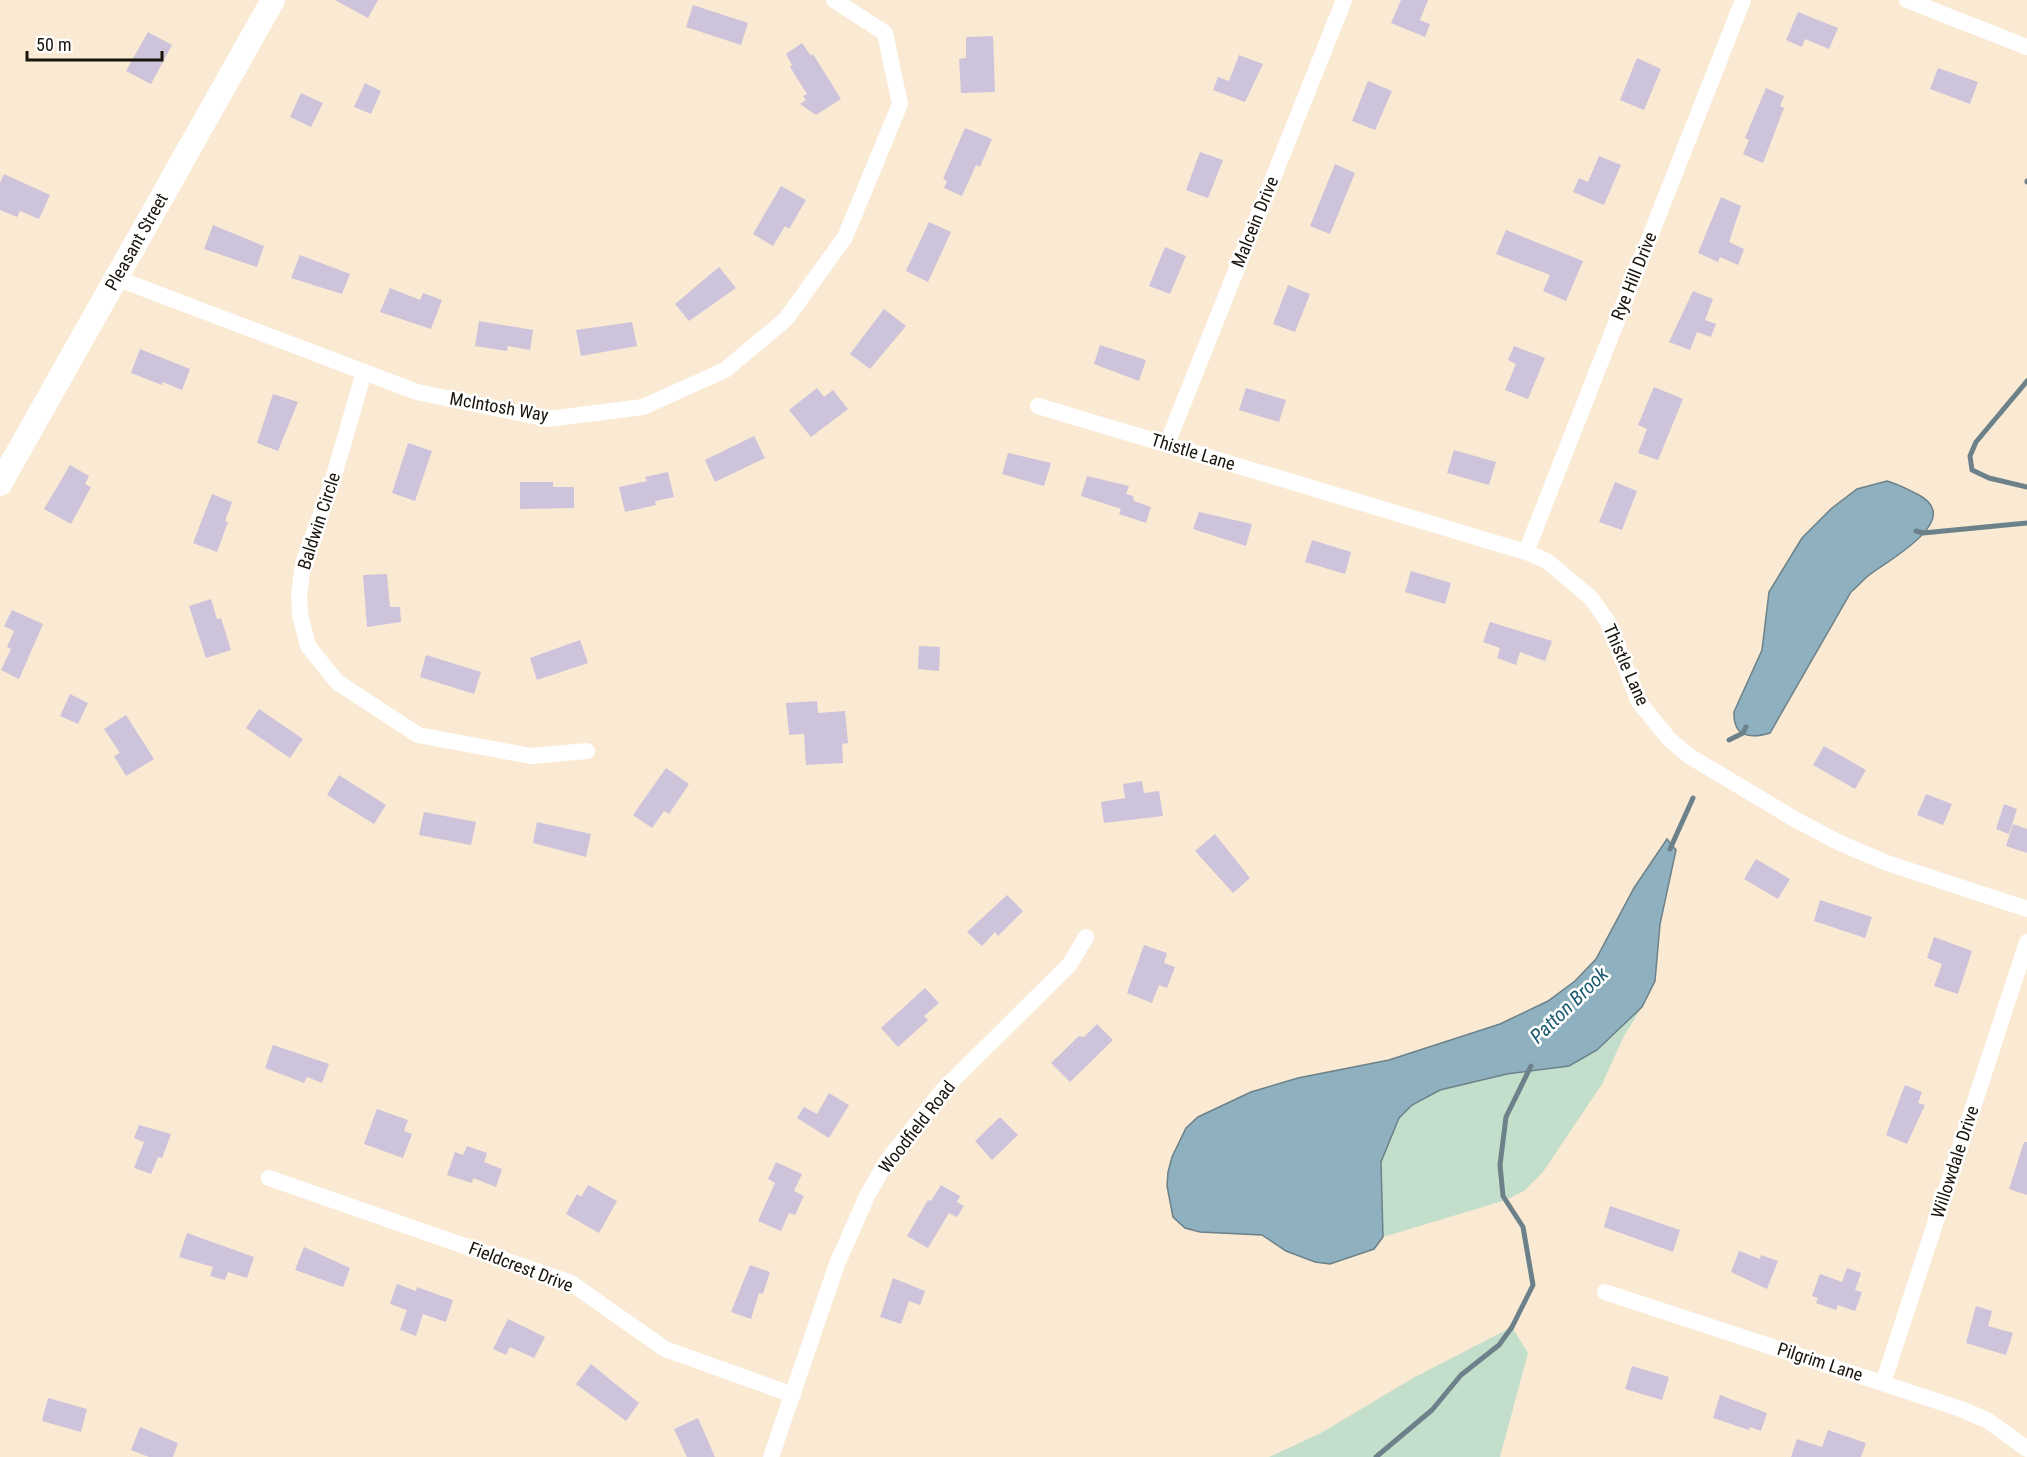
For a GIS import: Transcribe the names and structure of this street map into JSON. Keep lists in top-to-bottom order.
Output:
{
  "streets": {
    "street": [
      "Malcein Drive",
      "Pleasant Street",
      "Rye Hill Drive",
      "McIntosh Way",
      "Thistle Lane",
      "Baldwin Circle",
      "Woodfield Road",
      "Willowdale Drive",
      "Fieldcrest Drive",
      "Pilgrim Lane"
    ]
  },
  "crossings": [
    ["Malcein Drive", "Thistle Lane"],
    ["Pleasant Street", "McIntosh Way"],
    ["Rye Hill Drive", "Thistle Lane"],
    ["McIntosh Way", "Baldwin Circle"],
    ["Woodfield Road", "Fieldcrest Drive"],
    ["Willowdale Drive", "Pilgrim Lane"]
  ],
  "water": ["Patton Brook"],
  "scale_bar": "50 m"
}
